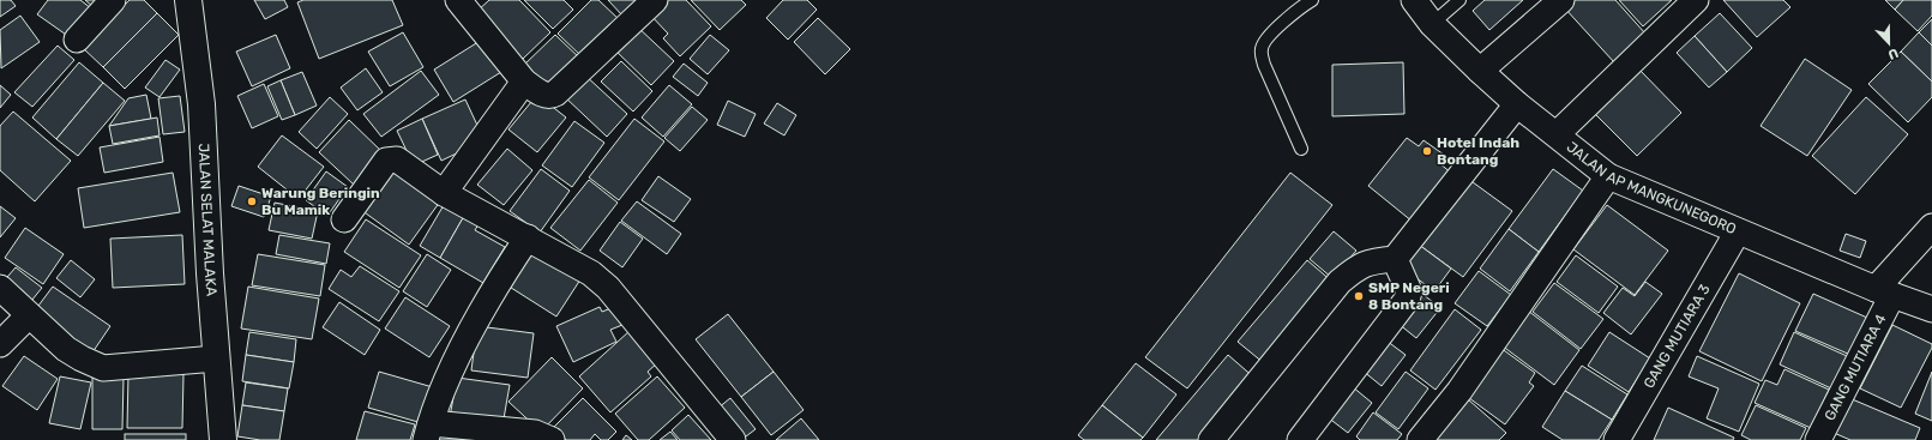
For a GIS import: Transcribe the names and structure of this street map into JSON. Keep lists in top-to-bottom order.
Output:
{
  "streets": {
    "street": [
      "JALAN AP MANGKUNEGORO",
      "JALAN SELAT MALAKA",
      "GANG MUTIARA 3",
      "GANG MUTIARA 4"
    ]
  },
  "crossings": [
    ["JALAN AP MANGKUNEGORO", "GANG MUTIARA 3"],
    ["JALAN AP MANGKUNEGORO", "GANG MUTIARA 4"]
  ],
  "places": ["Hotel Indah Bontang", "Warung Beringin Bu Mamik", "SMP Negeri 8 Bontang"],
  "north": "bottom"
}
